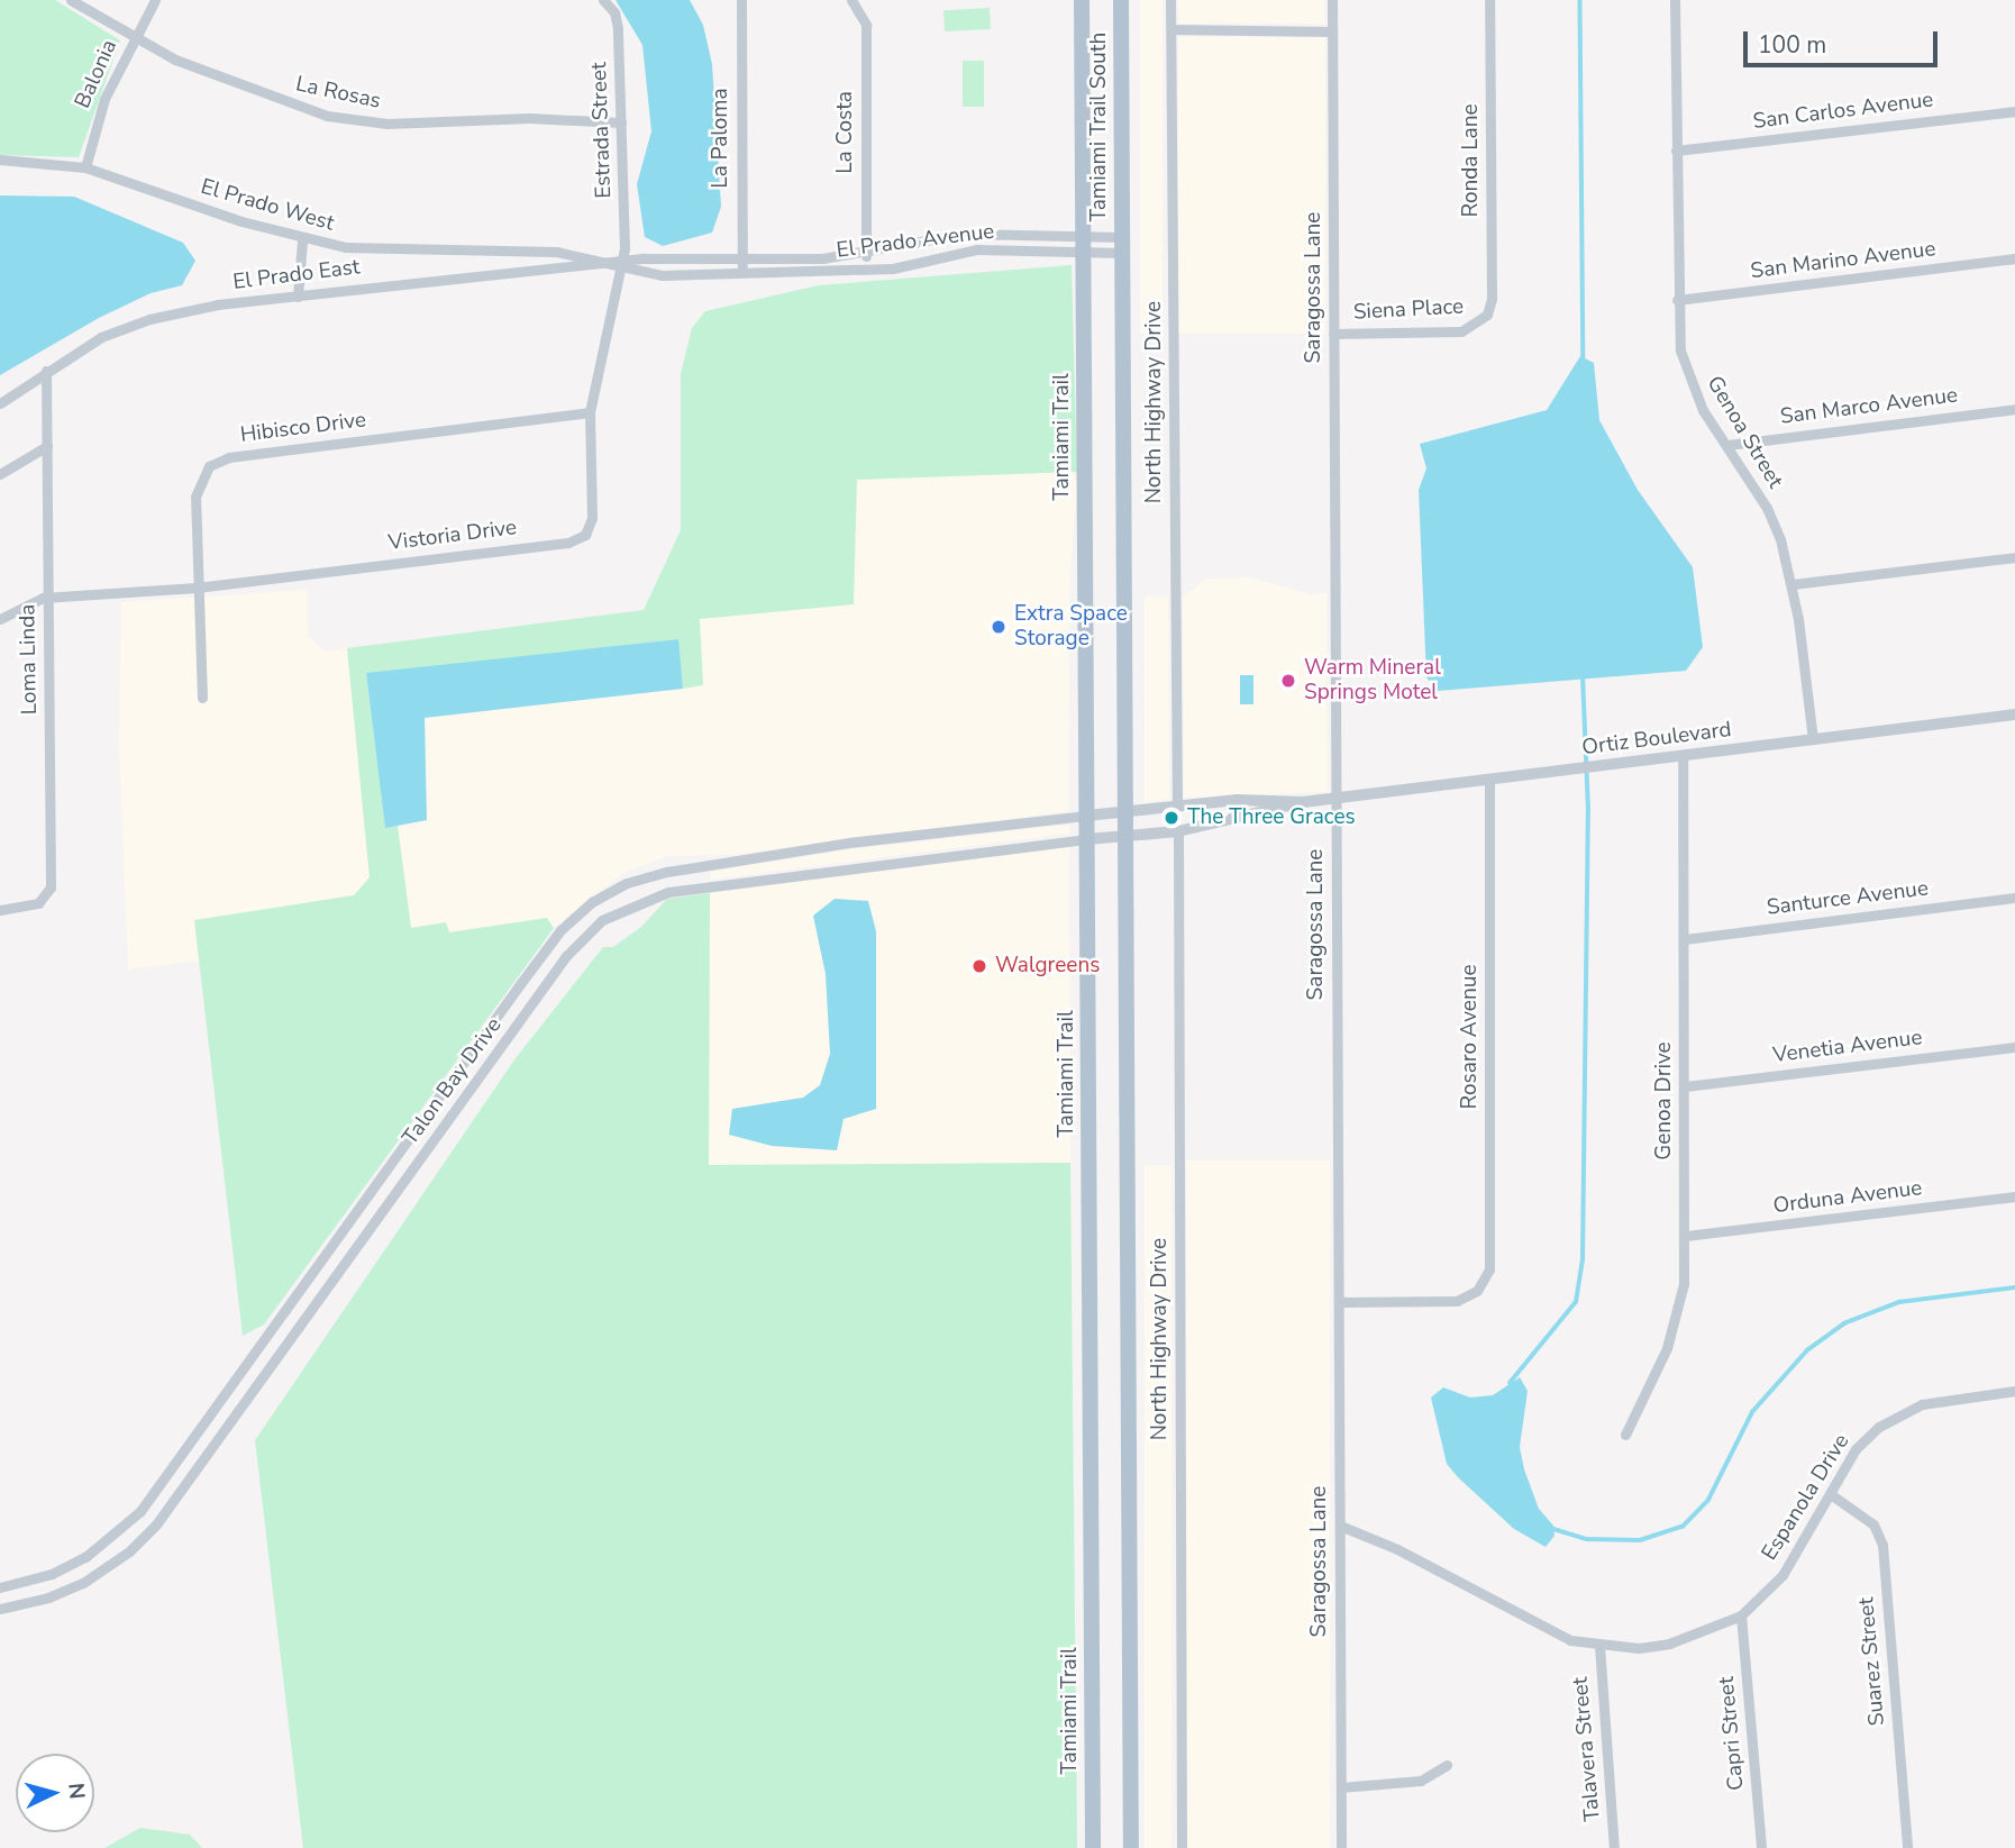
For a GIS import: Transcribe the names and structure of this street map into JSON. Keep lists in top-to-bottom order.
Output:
{
  "streets": {
    "main road": ["Tamiami Trail South", "Tamiami Trail"],
    "street": [
      "Balonia",
      "La Rosas",
      "San Carlos Avenue",
      "Estrada Street",
      "La Costa",
      "La Paloma",
      "Ronda Lane",
      "El Prado West",
      "El Prado Avenue",
      "San Marino Avenue",
      "El Prado East",
      "Saragossa Lane",
      "Siena Place",
      "North Highway Drive",
      "San Marco Avenue",
      "Hibisco Drive",
      "Genoa Street",
      "Vistoria Drive",
      "Loma Linda",
      "Ortiz Boulevard",
      "Santurce Avenue",
      "Rosaro Avenue",
      "Venetia Avenue",
      "Talon Bay Drive",
      "Genoa Drive",
      "Orduna Avenue",
      "Espanola Drive",
      "Suarez Street",
      "Capri Street",
      "Talavera Street"
    ]
  },
  "crossings": [
    ["Balonia", "La Rosas"],
    ["Balonia", "El Prado West"],
    ["La Rosas", "Estrada Street"],
    ["San Carlos Avenue", "Genoa Street"],
    ["Tamiami Trail South", "El Prado Avenue"],
    ["Tamiami Trail South", "El Prado East"],
    ["Tamiami Trail South", "Tamiami Trail"],
    ["Estrada Street", "El Prado West"],
    ["Estrada Street", "El Prado Avenue"],
    ["Estrada Street", "El Prado East"],
    ["Estrada Street", "Vistoria Drive"],
    ["La Costa", "El Prado Avenue"],
    ["La Costa", "El Prado East"],
    ["La Paloma", "El Prado Avenue"],
    ["La Paloma", "El Prado East"],
    ["Ronda Lane", "Siena Place"],
    ["El Prado West", "El Prado Avenue"],
    ["El Prado West", "El Prado East"],
    ["El Prado West", "Vistoria Drive"],
    ["El Prado Avenue", "El Prado East"],
    ["El Prado Avenue", "Tamiami Trail"],
    ["El Prado Avenue", "Vistoria Drive"],
    ["San Marino Avenue", "Genoa Street"],
    ["El Prado East", "Tamiami Trail"],
    ["El Prado East", "Vistoria Drive"],
    ["El Prado East", "Loma Linda"],
    ["Saragossa Lane", "Siena Place"],
    ["Saragossa Lane", "Ortiz Boulevard"],
    ["Saragossa Lane", "Rosaro Avenue"],
    ["Saragossa Lane", "Espanola Drive"],
    ["North Highway Drive", "Ortiz Boulevard"],
    ["San Marco Avenue", "Genoa Street"],
    ["Hibisco Drive", "Vistoria Drive"],
    ["Genoa Street", "Ortiz Boulevard"],
    ["Tamiami Trail", "Ortiz Boulevard"],
    ["Tamiami Trail", "Talon Bay Drive"],
    ["Vistoria Drive", "Loma Linda"],
    ["Ortiz Boulevard", "Rosaro Avenue"],
    ["Ortiz Boulevard", "Talon Bay Drive"],
    ["Ortiz Boulevard", "Genoa Drive"],
    ["Santurce Avenue", "Genoa Drive"],
    ["Venetia Avenue", "Genoa Drive"],
    ["Genoa Drive", "Orduna Avenue"],
    ["Espanola Drive", "Suarez Street"],
    ["Espanola Drive", "Capri Street"],
    ["Espanola Drive", "Talavera Street"]
  ],
  "places": [
    "Extra Space Storage",
    "Warm Mineral Springs Motel",
    "The Three Graces",
    "Walgreens"
  ],
  "scale_bar": "100 m",
  "north": "right"
}
